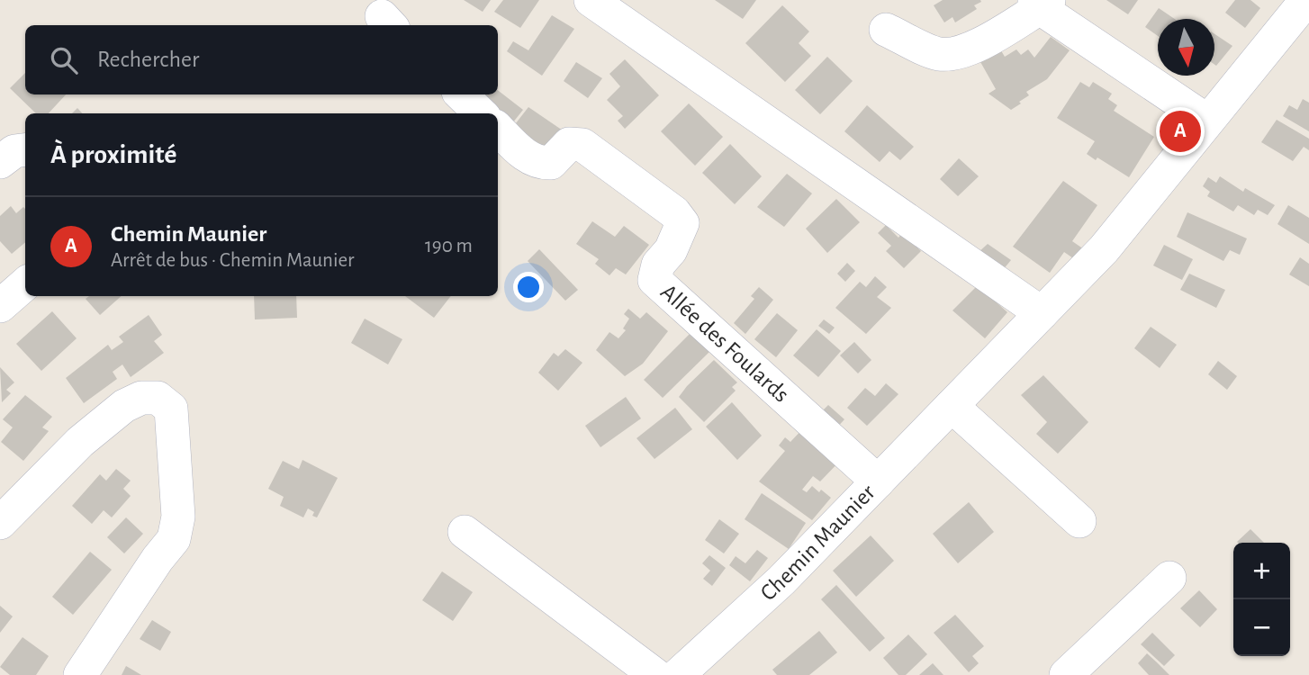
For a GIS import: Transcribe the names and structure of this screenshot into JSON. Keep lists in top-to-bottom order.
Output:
{
  "streets": {
    "street": ["Allée des Foulards", "Chemin Maunier"]
  },
  "crossings": [
    ["Allée des Foulards", "Chemin Maunier"]
  ],
  "north": "bottom",
  "page": {
    "search": "Rechercher",
    "pins": "A",
    "heading": "À proximité",
    "list": [
      {
        "mark": "A",
        "name": "Chemin Maunier",
        "note": "Arrêt de bus · Chemin Maunier",
        "value": "190 m"
      }
    ],
    "map_buttons": ["+", "−"]
  }
}
